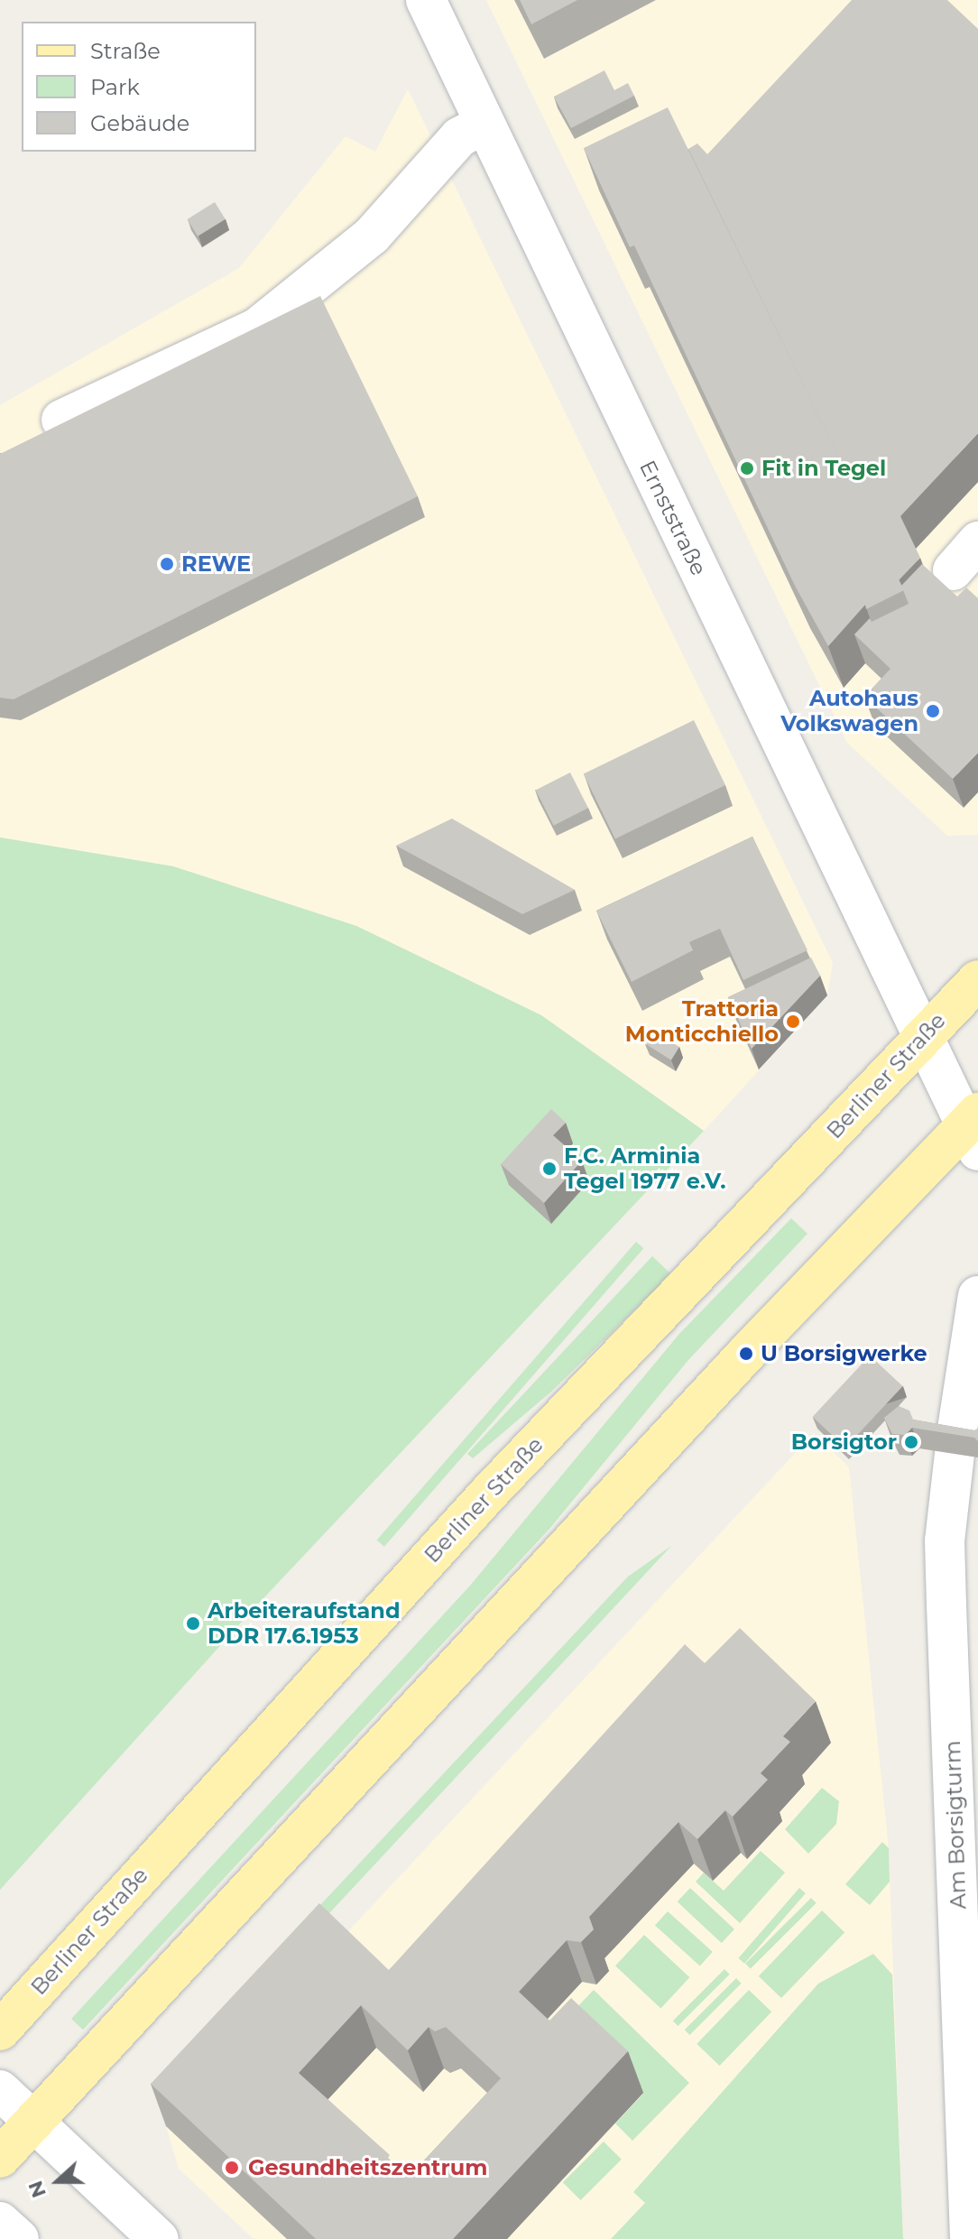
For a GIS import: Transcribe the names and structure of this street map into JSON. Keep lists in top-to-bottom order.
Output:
{
  "streets": {
    "main road": ["Berliner Straße"],
    "street": ["Ernststraße", "Am Borsigturm"]
  },
  "crossings": [
    ["Ernststraße", "Berliner Straße"]
  ],
  "places": [
    "Fit in Tegel",
    "REWE",
    "Autohaus Volkswagen",
    "Trattoria Monticchiello",
    "F.C. Arminia Tegel 1977 e.V.",
    "U Borsigwerke",
    "Borsigtor",
    "Arbeiteraufstand DDR 17.6.1953",
    "Gesundheitszentrum"
  ],
  "legend": ["Straße", "Park", "Gebäude"],
  "north": "left"
}
